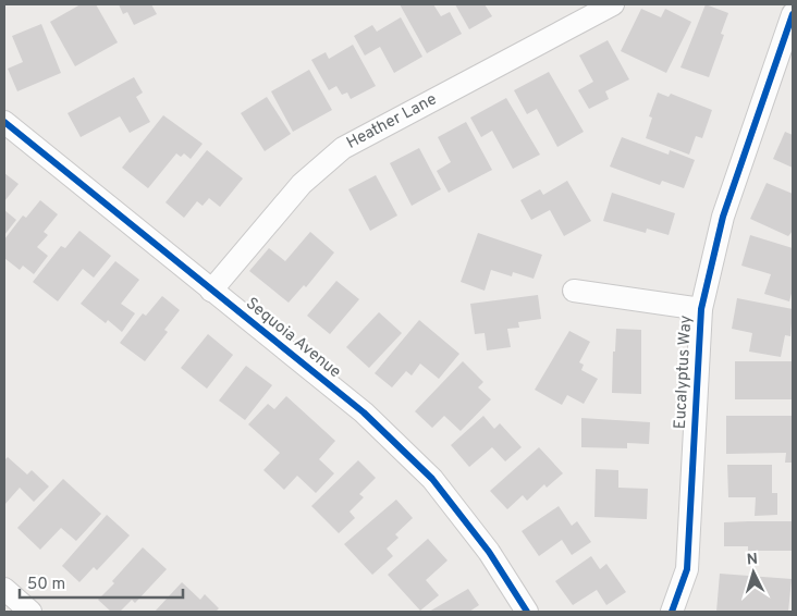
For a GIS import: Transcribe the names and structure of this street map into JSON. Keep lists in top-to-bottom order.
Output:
{
  "streets": {
    "street": ["Heather Lane", "Sequoia Avenue", "Eucalyptus Way"]
  },
  "crossings": [
    ["Heather Lane", "Sequoia Avenue"]
  ],
  "scale_bar": "50 m",
  "north": "top"
}
